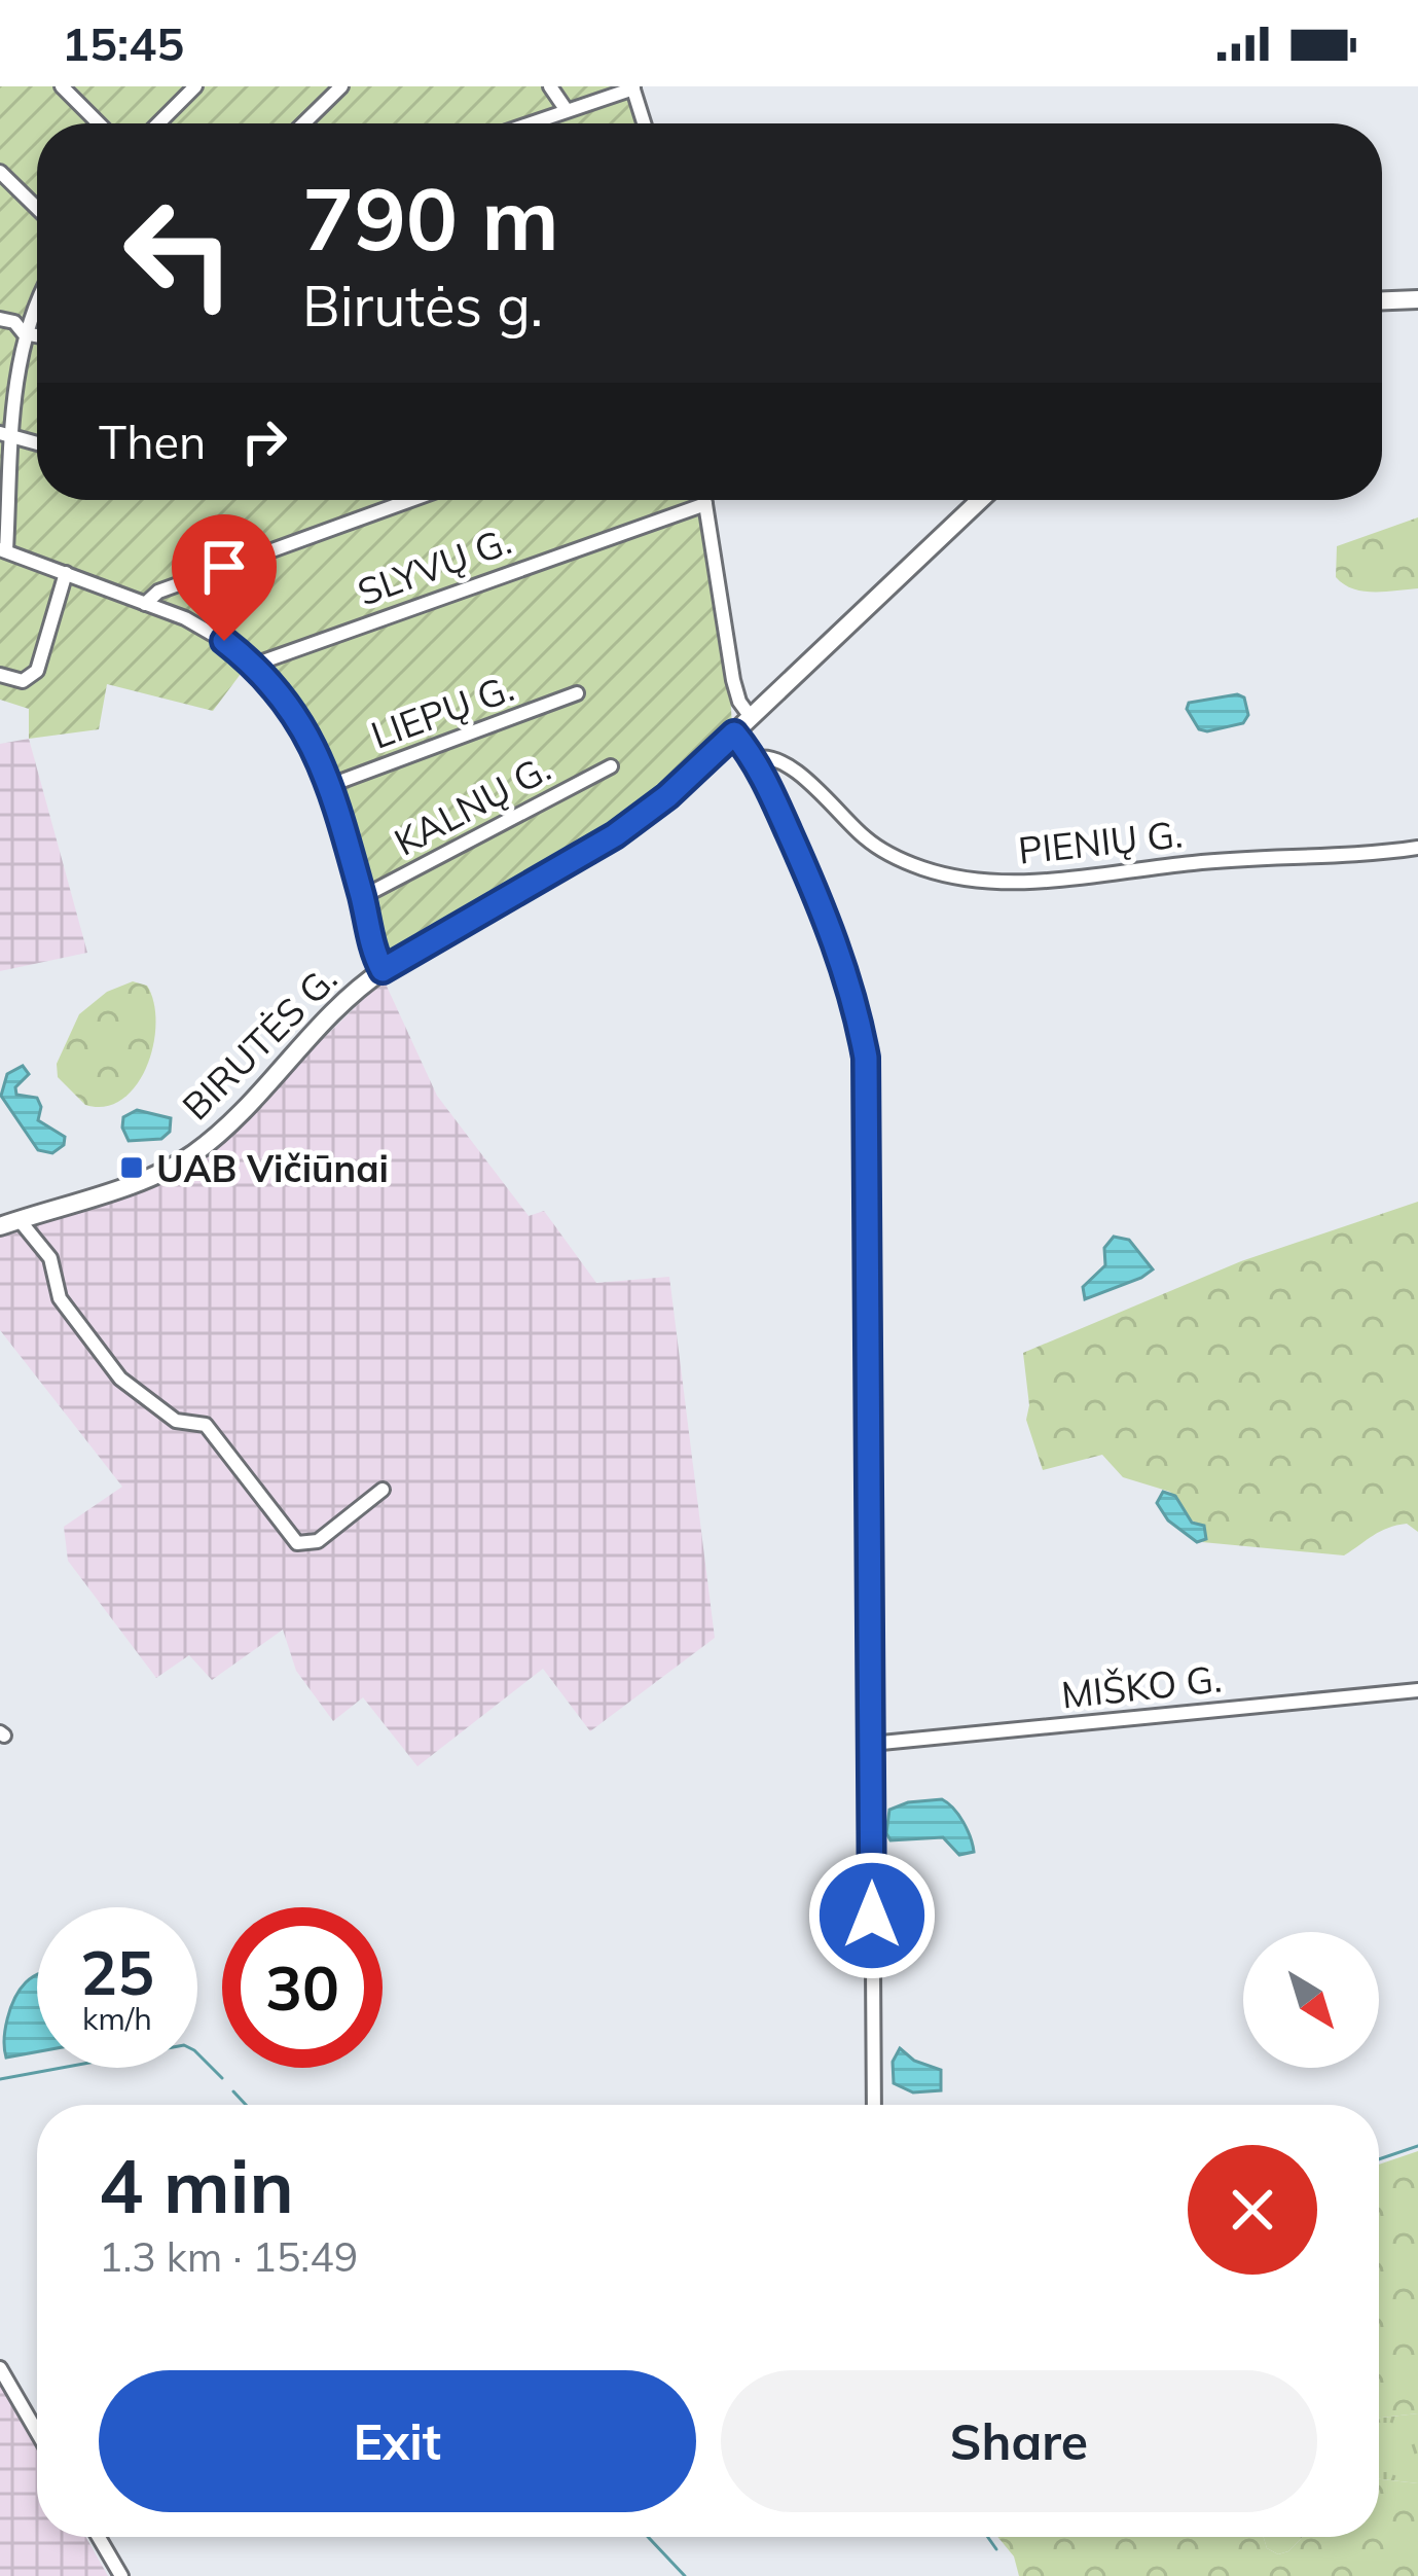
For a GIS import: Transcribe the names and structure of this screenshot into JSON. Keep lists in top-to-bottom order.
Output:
{
  "streets": {
    "main road": ["BIRUTĖS G."],
    "street": [
      "SLYVŲ G.",
      "LIEPŲ G.",
      "KALNŲ G.",
      "PIENIŲ G.",
      "MIŠKO G."
    ]
  },
  "places": {
    "transit": ["UAB Vičiūnai"]
  },
  "north": "bottom right",
  "page": {
    "status": "15:45",
    "turn": ["790 m", "Birutės g."],
    "then": "Then",
    "speed": "25 km/h",
    "limit": "30",
    "heading": ["4 min", "1.3 km · 15:49"],
    "buttons": ["Exit", "Share"]
  }
}
